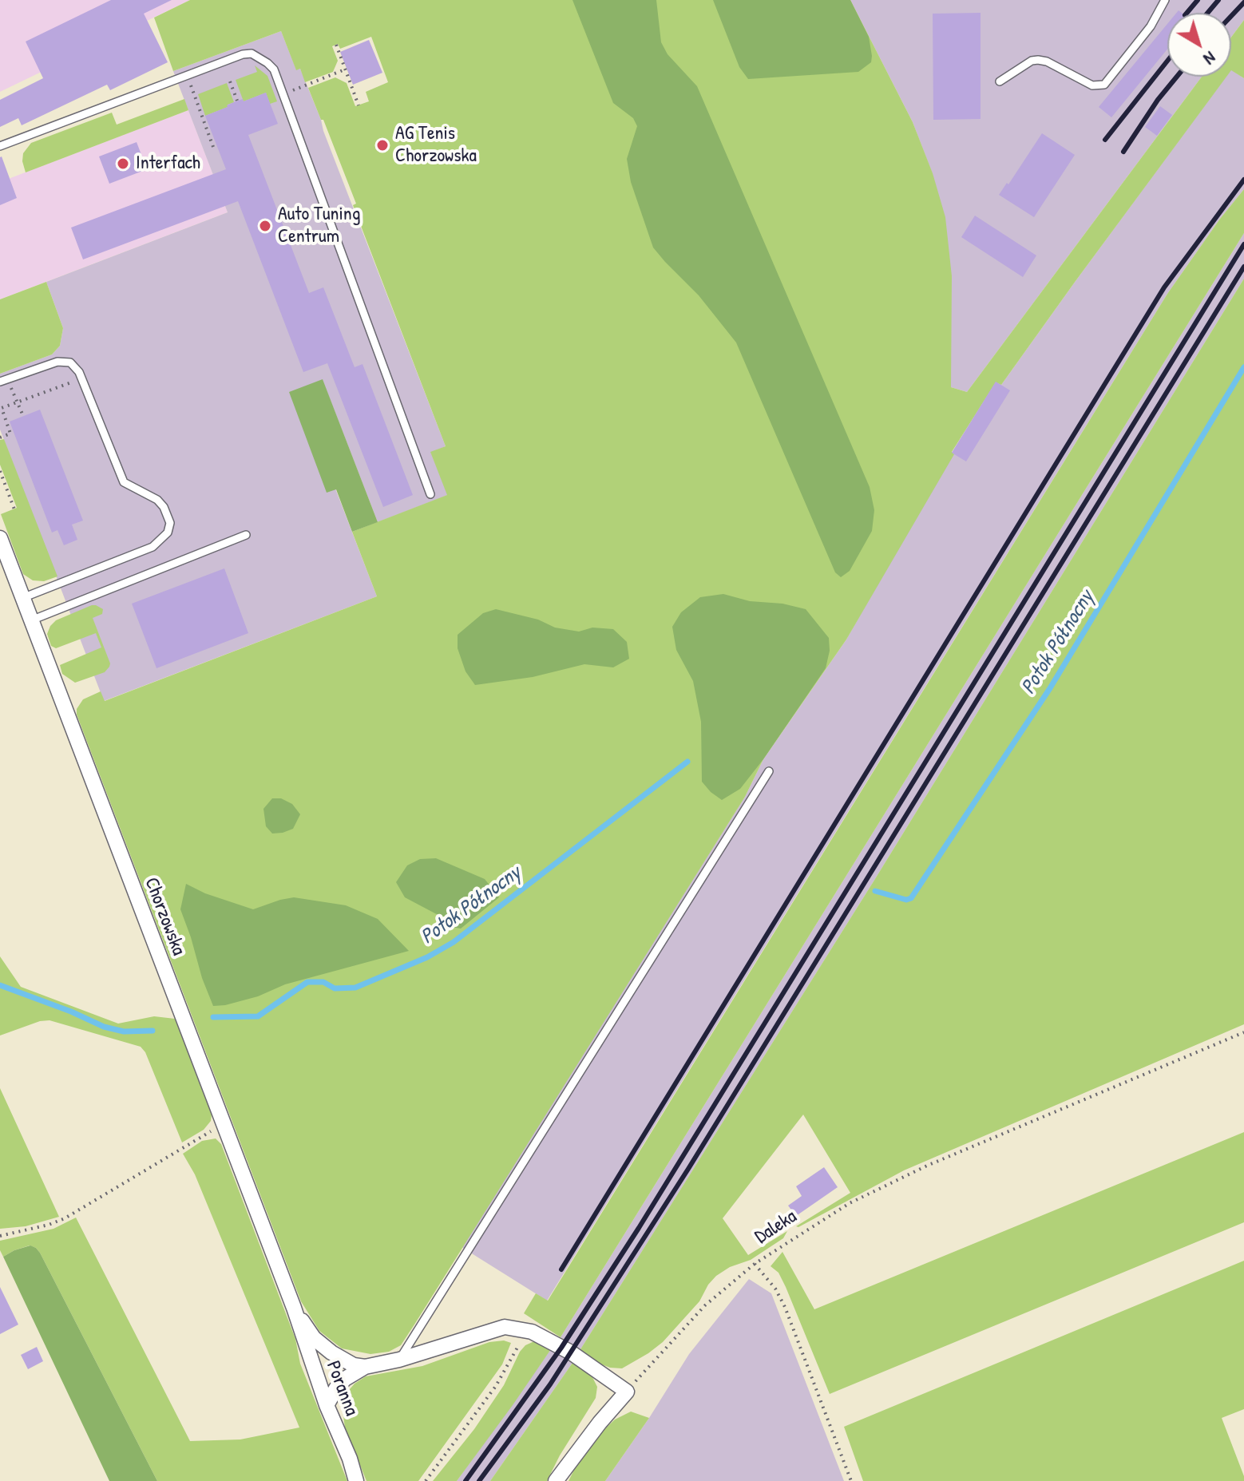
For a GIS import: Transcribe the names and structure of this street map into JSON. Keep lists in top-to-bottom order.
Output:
{
  "streets": {
    "street": ["Chorzowska", "Poranna"],
    "path": ["Daleka"]
  },
  "crossings": [
    ["Chorzowska", "Poranna"]
  ],
  "water": ["Potok Północny"],
  "places": ["AG Tenis Chorzowska", "Interfach", "Auto Tuning Centrum"],
  "north": "bottom right"
}
